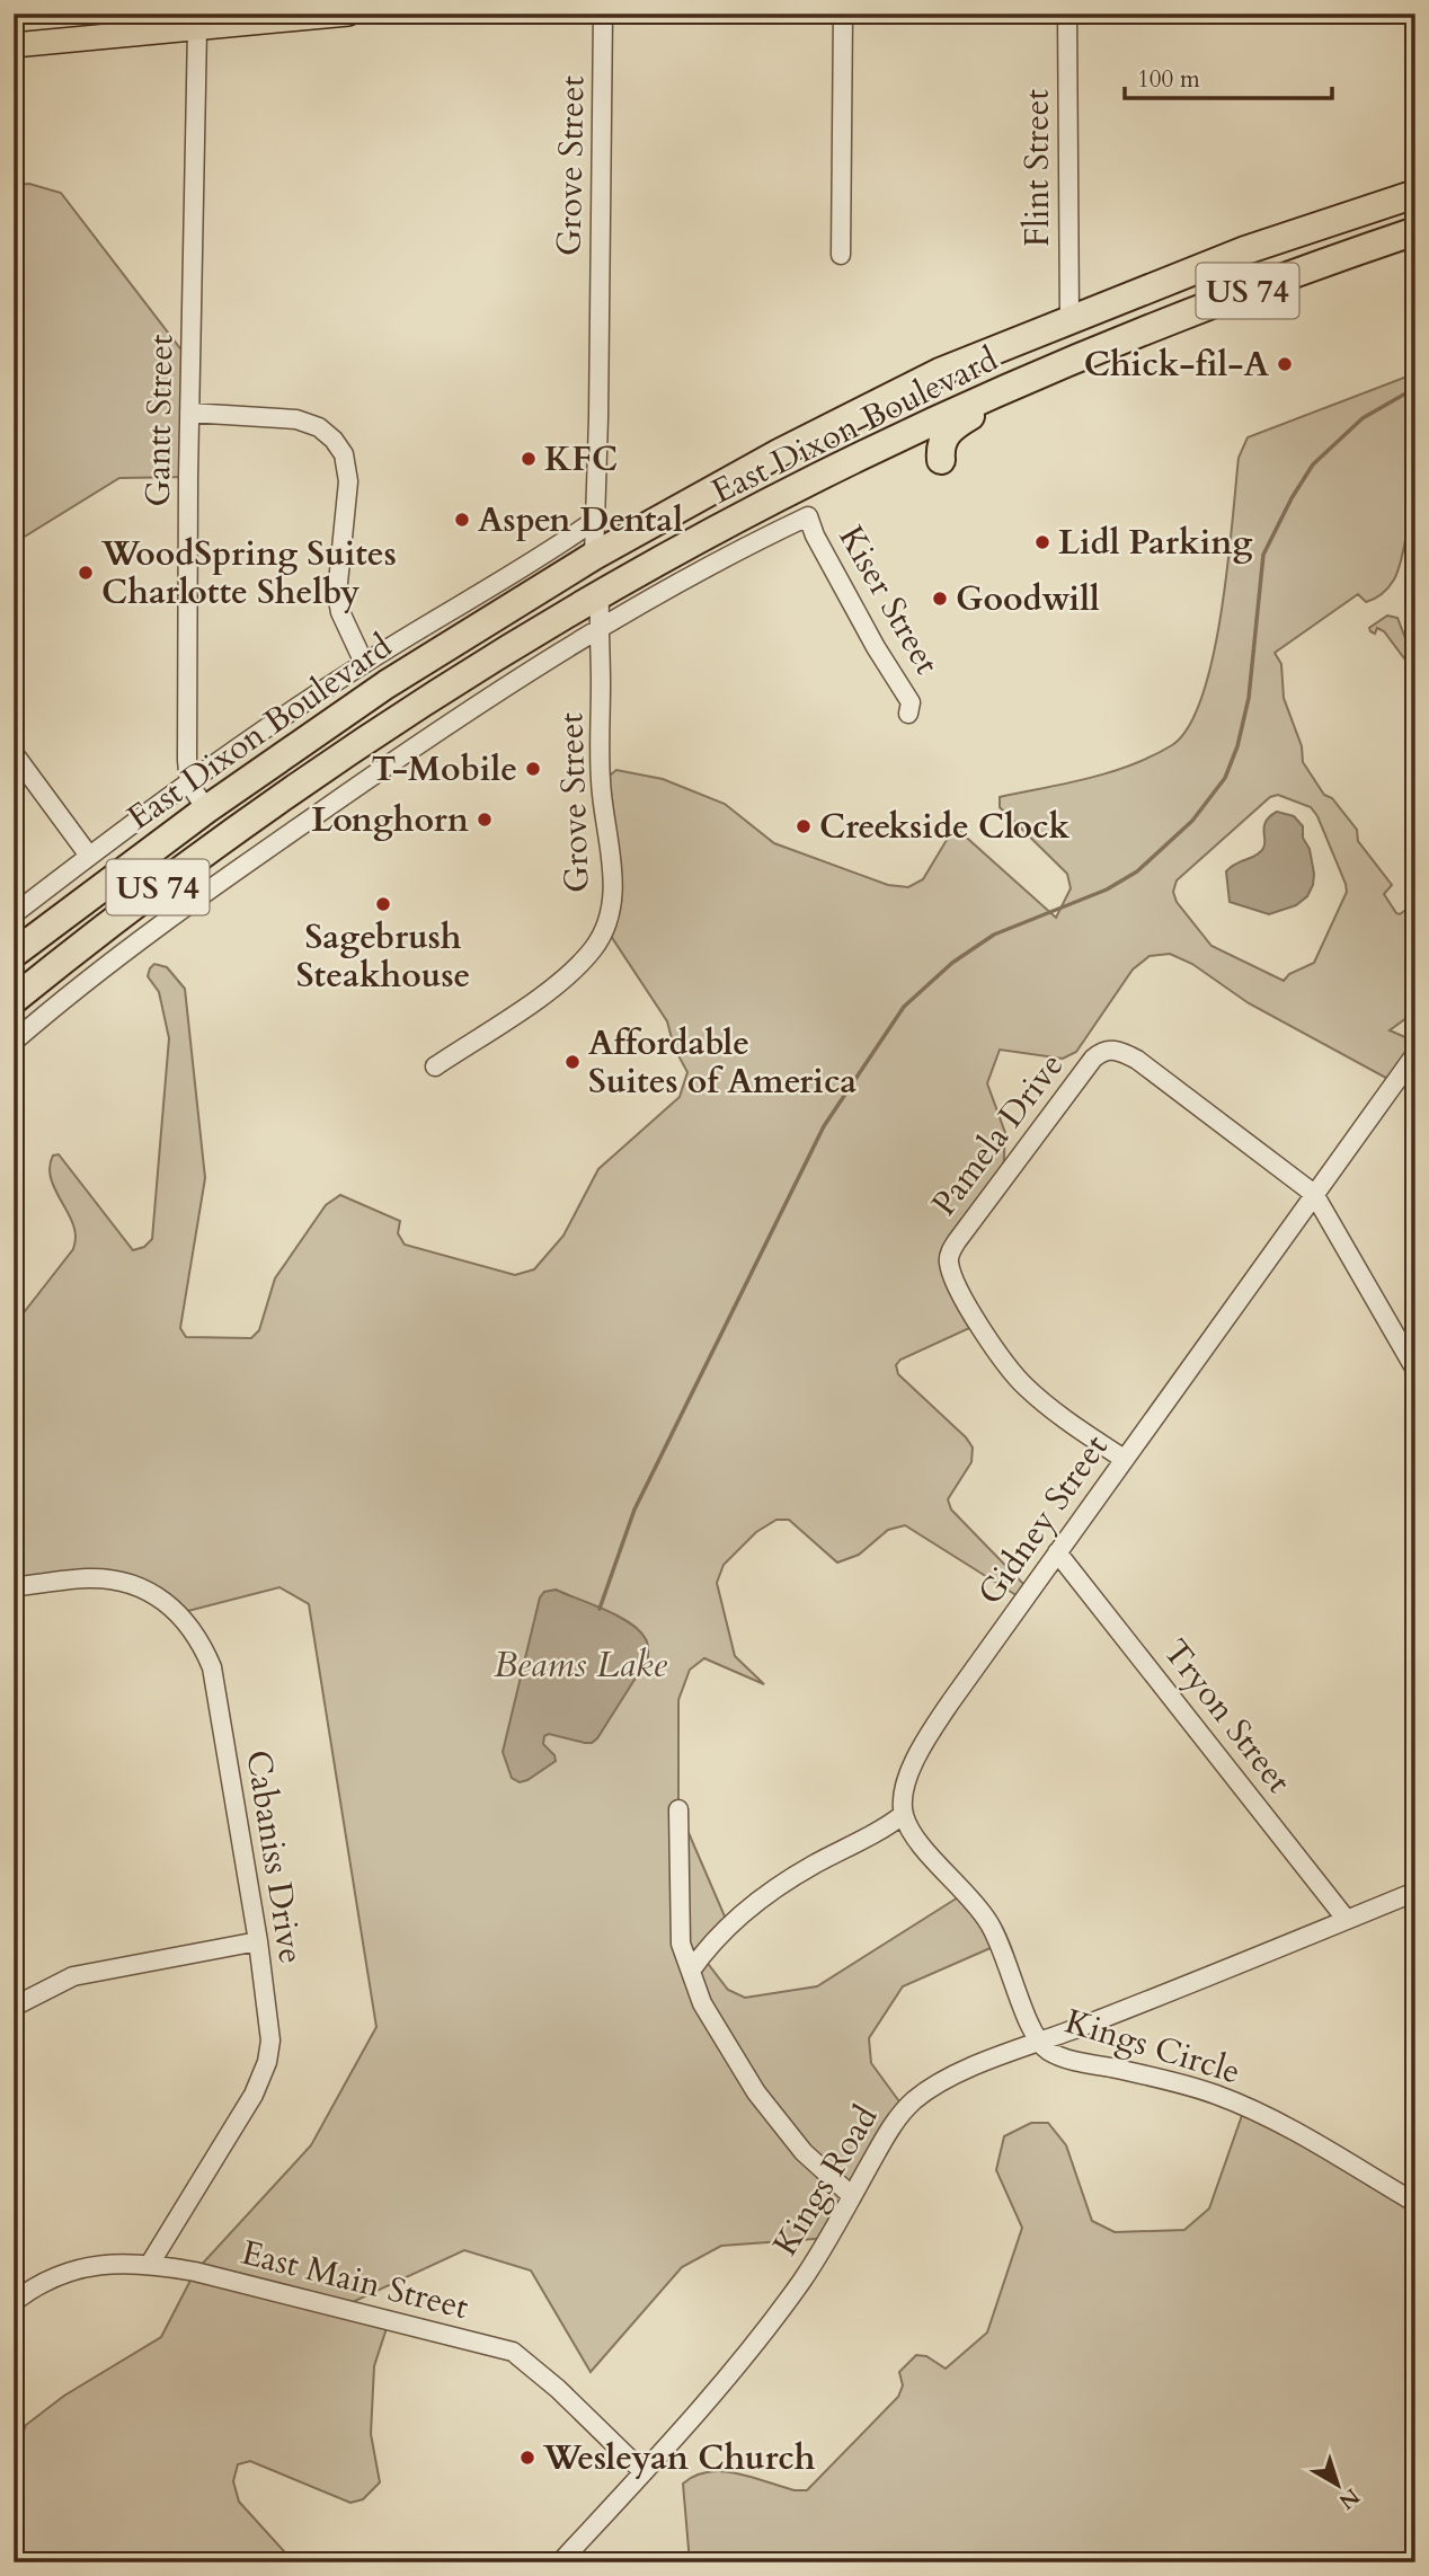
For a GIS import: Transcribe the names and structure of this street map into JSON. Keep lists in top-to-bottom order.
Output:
{
  "streets": {
    "highway": ["US 74", "East Dixon Boulevard"],
    "street": [
      "Grove Street",
      "Flint Street",
      "Gantt Street",
      "Kiser Street",
      "Pamela Drive",
      "Gidney Street",
      "Tryon Street",
      "Cabaniss Drive",
      "Kings Circle",
      "Kings Road",
      "East Main Street"
    ]
  },
  "crossings": [
    ["Grove Street", "East Dixon Boulevard"],
    ["Flint Street", "East Dixon Boulevard"],
    ["Gantt Street", "East Dixon Boulevard"],
    ["East Dixon Boulevard", "Kiser Street"],
    ["Pamela Drive", "Gidney Street"],
    ["Gidney Street", "Tryon Street"],
    ["Tryon Street", "Kings Road"],
    ["Cabaniss Drive", "East Main Street"],
    ["Kings Circle", "Kings Road"],
    ["Kings Road", "East Main Street"]
  ],
  "water": ["Beams Lake"],
  "places": [
    "Chick-fil-A",
    "KFC",
    "Aspen Dental",
    "Lidl Parking",
    "WoodSpring Suites Charlotte Shelby",
    "Goodwill",
    "T-Mobile",
    "Longhorn",
    "Creekside Clock",
    "Sagebrush Steakhouse",
    "Affordable Suites of America",
    "Wesleyan Church"
  ],
  "scale_bar": "100 m",
  "north": "bottom right"
}
